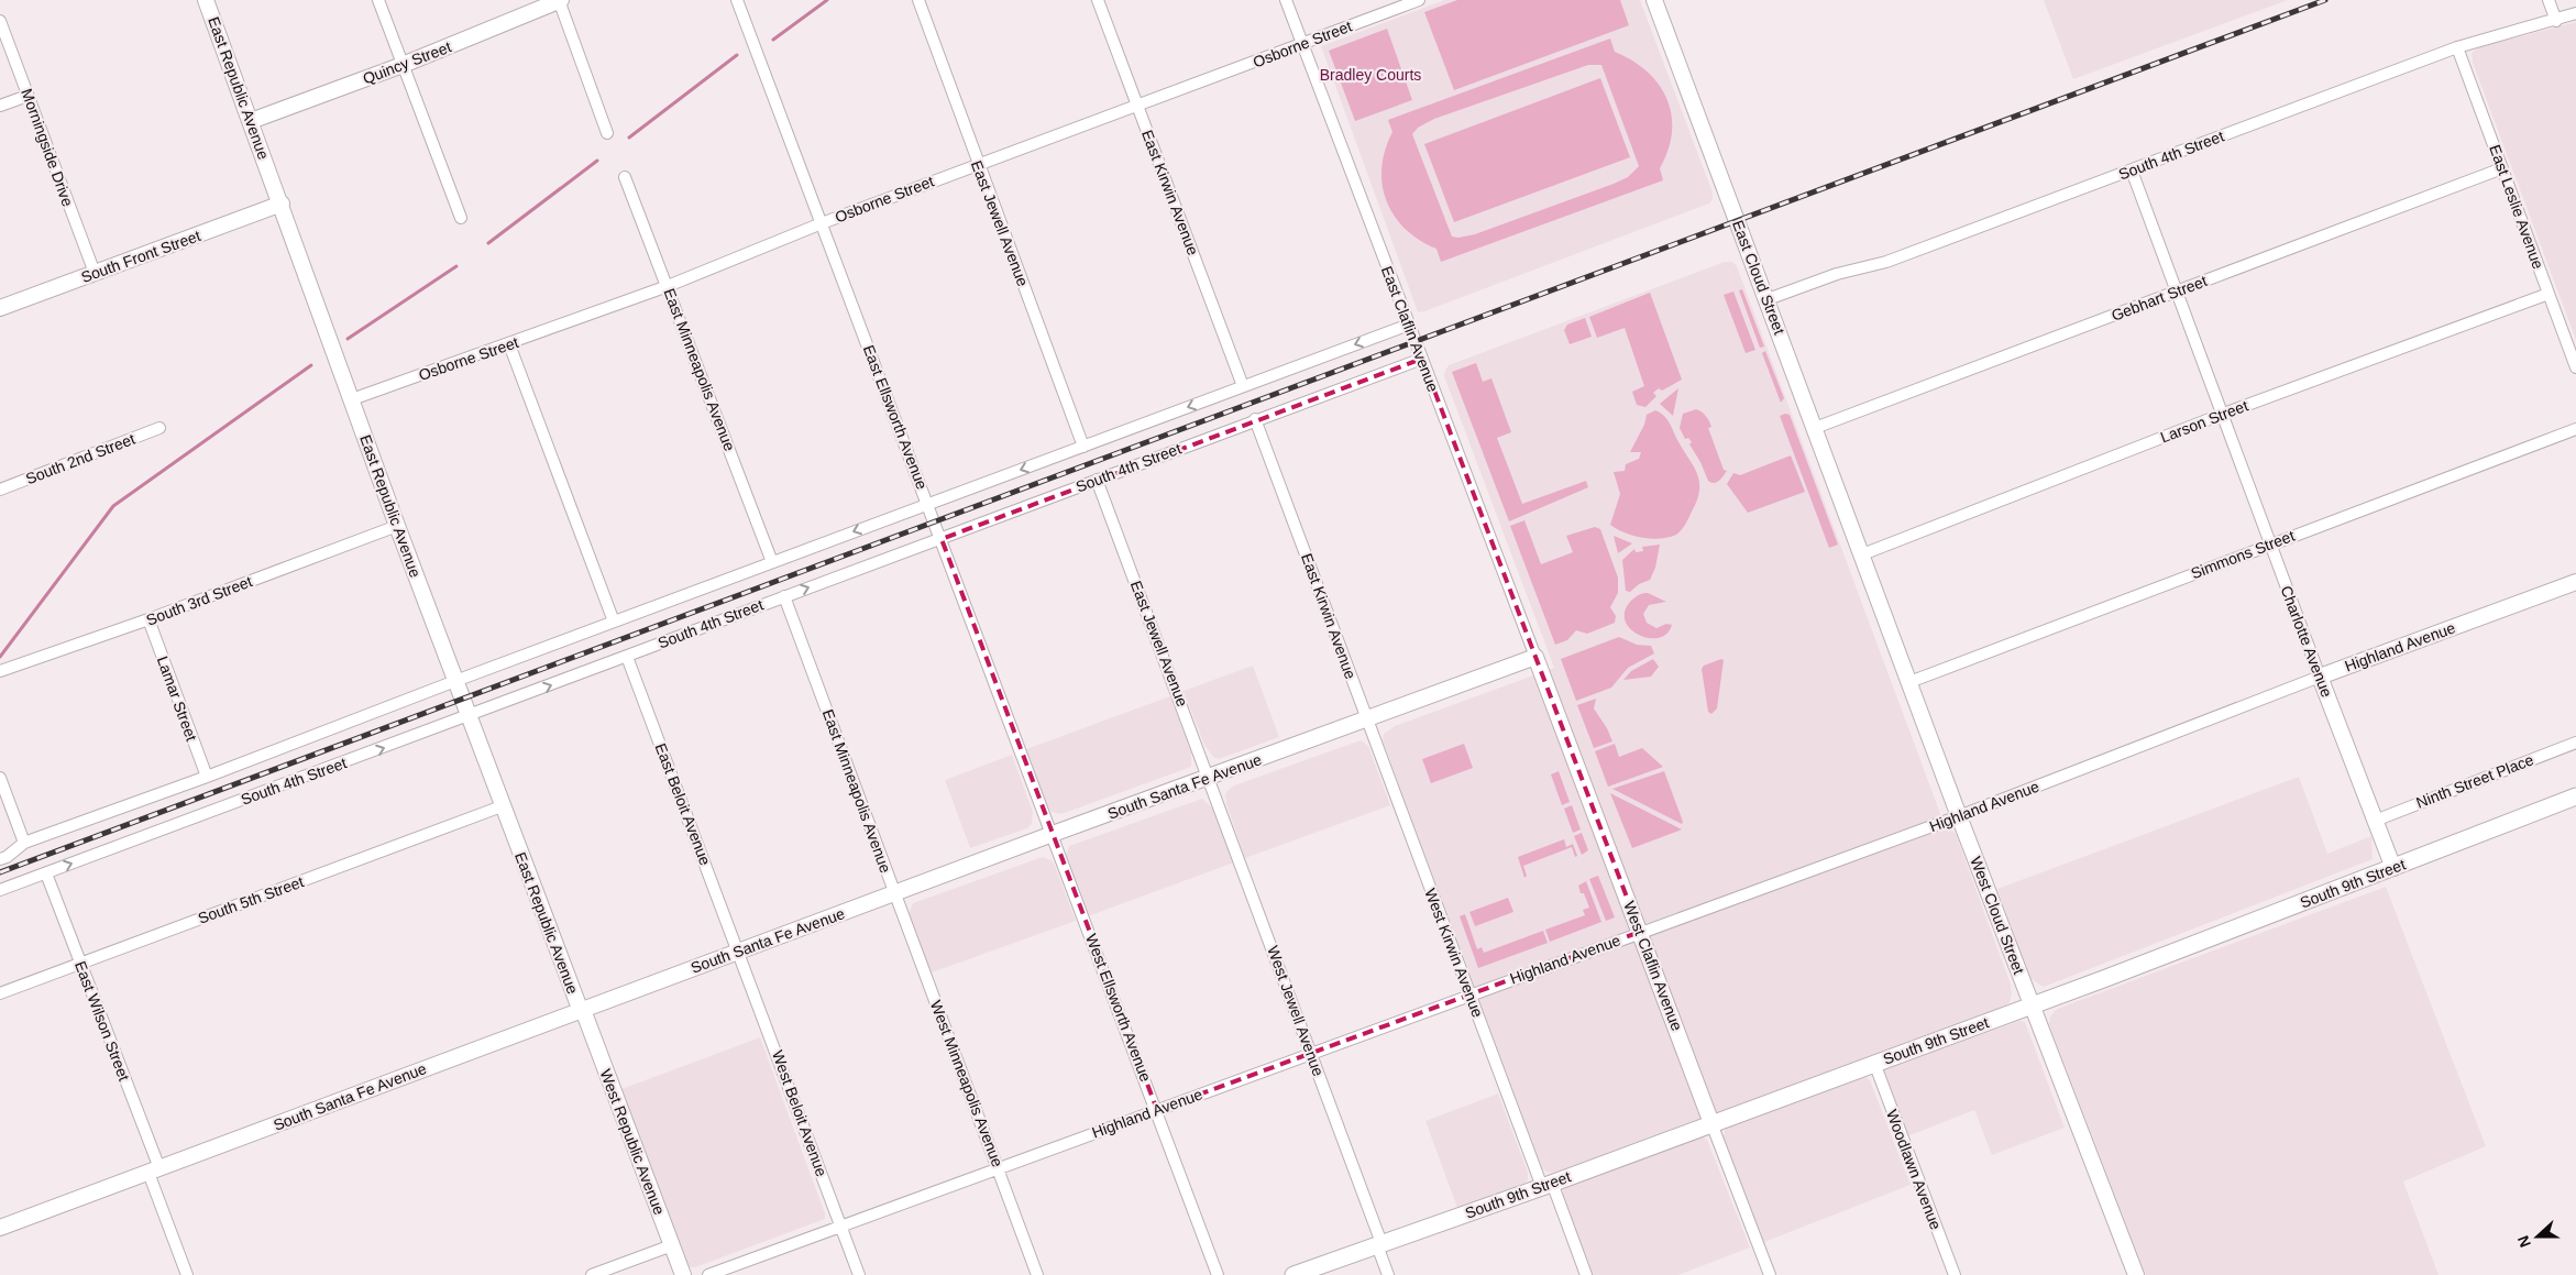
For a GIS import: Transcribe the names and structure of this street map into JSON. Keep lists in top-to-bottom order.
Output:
{
  "streets": {
    "main road": [
      "Quincy Street",
      "East Republic Avenue",
      "South Front Street",
      "East Cloud Street",
      "Charlotte Avenue",
      "Highland Avenue",
      "South Santa Fe Avenue",
      "South 9th Street",
      "West Cloud Street",
      "West Claflin Avenue",
      "West Republic Avenue"
    ],
    "street": [
      "Osborne Street",
      "Morningside Drive",
      "South 4th Street",
      "East Kirwin Avenue",
      "East Leslie Avenue",
      "East Jewell Avenue",
      "Gebhart Street",
      "East Claflin Avenue",
      "East Minneapolis Avenue",
      "East Ellsworth Avenue",
      "Larson Street",
      "South 2nd Street",
      "Simmons Street",
      "South 3rd Street",
      "Lamar Street",
      "Ninth Street Place",
      "East Beloit Avenue",
      "South 5th Street",
      "West Kirwin Avenue",
      "West Ellsworth Avenue",
      "West Jewell Avenue",
      "East Wilson Street",
      "West Minneapolis Avenue",
      "West Beloit Avenue",
      "Woodlawn Avenue"
    ]
  },
  "crossings": [
    ["Osborne Street", "East Republic Avenue"],
    ["Osborne Street", "East Kirwin Avenue"],
    ["Osborne Street", "East Jewell Avenue"],
    ["Osborne Street", "East Claflin Avenue"],
    ["Osborne Street", "East Minneapolis Avenue"],
    ["Osborne Street", "East Ellsworth Avenue"],
    ["Quincy Street", "East Republic Avenue"],
    ["East Republic Avenue", "South 4th Street"],
    ["East Republic Avenue", "South Front Street"],
    ["East Republic Avenue", "South 3rd Street"],
    ["East Republic Avenue", "South Santa Fe Avenue"],
    ["East Republic Avenue", "South 5th Street"],
    ["East Republic Avenue", "West Republic Avenue"],
    ["Morningside Drive", "South Front Street"],
    ["South 4th Street", "East Kirwin Avenue"],
    ["South 4th Street", "East Leslie Avenue"],
    ["South 4th Street", "East Jewell Avenue"],
    ["South 4th Street", "East Cloud Street"],
    ["South 4th Street", "East Claflin Avenue"],
    ["South 4th Street", "East Minneapolis Avenue"],
    ["South 4th Street", "East Ellsworth Avenue"],
    ["South 4th Street", "Charlotte Avenue"],
    ["South 4th Street", "East Beloit Avenue"],
    ["South 4th Street", "East Wilson Street"],
    ["East Kirwin Avenue", "South Santa Fe Avenue"],
    ["East Kirwin Avenue", "West Kirwin Avenue"],
    ["East Leslie Avenue", "Gebhart Street"],
    ["East Leslie Avenue", "Larson Street"],
    ["East Jewell Avenue", "South Santa Fe Avenue"],
    ["East Jewell Avenue", "West Jewell Avenue"],
    ["East Cloud Street", "Gebhart Street"],
    ["East Cloud Street", "Larson Street"],
    ["East Cloud Street", "West Cloud Street"],
    ["Gebhart Street", "Charlotte Avenue"],
    ["East Claflin Avenue", "South Santa Fe Avenue"],
    ["East Claflin Avenue", "West Claflin Avenue"],
    ["East Minneapolis Avenue", "South Santa Fe Avenue"],
    ["East Minneapolis Avenue", "West Minneapolis Avenue"],
    ["East Ellsworth Avenue", "South Santa Fe Avenue"],
    ["East Ellsworth Avenue", "West Ellsworth Avenue"],
    ["Larson Street", "Charlotte Avenue"],
    ["Larson Street", "West Cloud Street"],
    ["Simmons Street", "Charlotte Avenue"],
    ["Simmons Street", "West Cloud Street"],
    ["South 3rd Street", "Lamar Street"],
    ["Charlotte Avenue", "Highland Avenue"],
    ["Charlotte Avenue", "Ninth Street Place"],
    ["Charlotte Avenue", "South 9th Street"],
    ["Highland Avenue", "West Cloud Street"],
    ["Highland Avenue", "West Kirwin Avenue"],
    ["Highland Avenue", "West Claflin Avenue"],
    ["Highland Avenue", "West Ellsworth Avenue"],
    ["Highland Avenue", "West Jewell Avenue"],
    ["Highland Avenue", "West Minneapolis Avenue"],
    ["Highland Avenue", "West Beloit Avenue"],
    ["South Santa Fe Avenue", "East Beloit Avenue"],
    ["South Santa Fe Avenue", "West Kirwin Avenue"],
    ["South Santa Fe Avenue", "West Claflin Avenue"],
    ["South Santa Fe Avenue", "West Ellsworth Avenue"],
    ["South Santa Fe Avenue", "West Jewell Avenue"],
    ["South Santa Fe Avenue", "East Wilson Street"],
    ["South Santa Fe Avenue", "West Minneapolis Avenue"],
    ["South Santa Fe Avenue", "West Beloit Avenue"],
    ["South Santa Fe Avenue", "West Republic Avenue"],
    ["East Beloit Avenue", "West Beloit Avenue"],
    ["South 9th Street", "West Cloud Street"],
    ["South 9th Street", "West Kirwin Avenue"],
    ["South 9th Street", "West Claflin Avenue"],
    ["South 9th Street", "West Jewell Avenue"],
    ["South 9th Street", "Woodlawn Avenue"],
    ["South 5th Street", "East Wilson Street"]
  ],
  "parks": ["Bradley Courts"],
  "north": "left"
}
